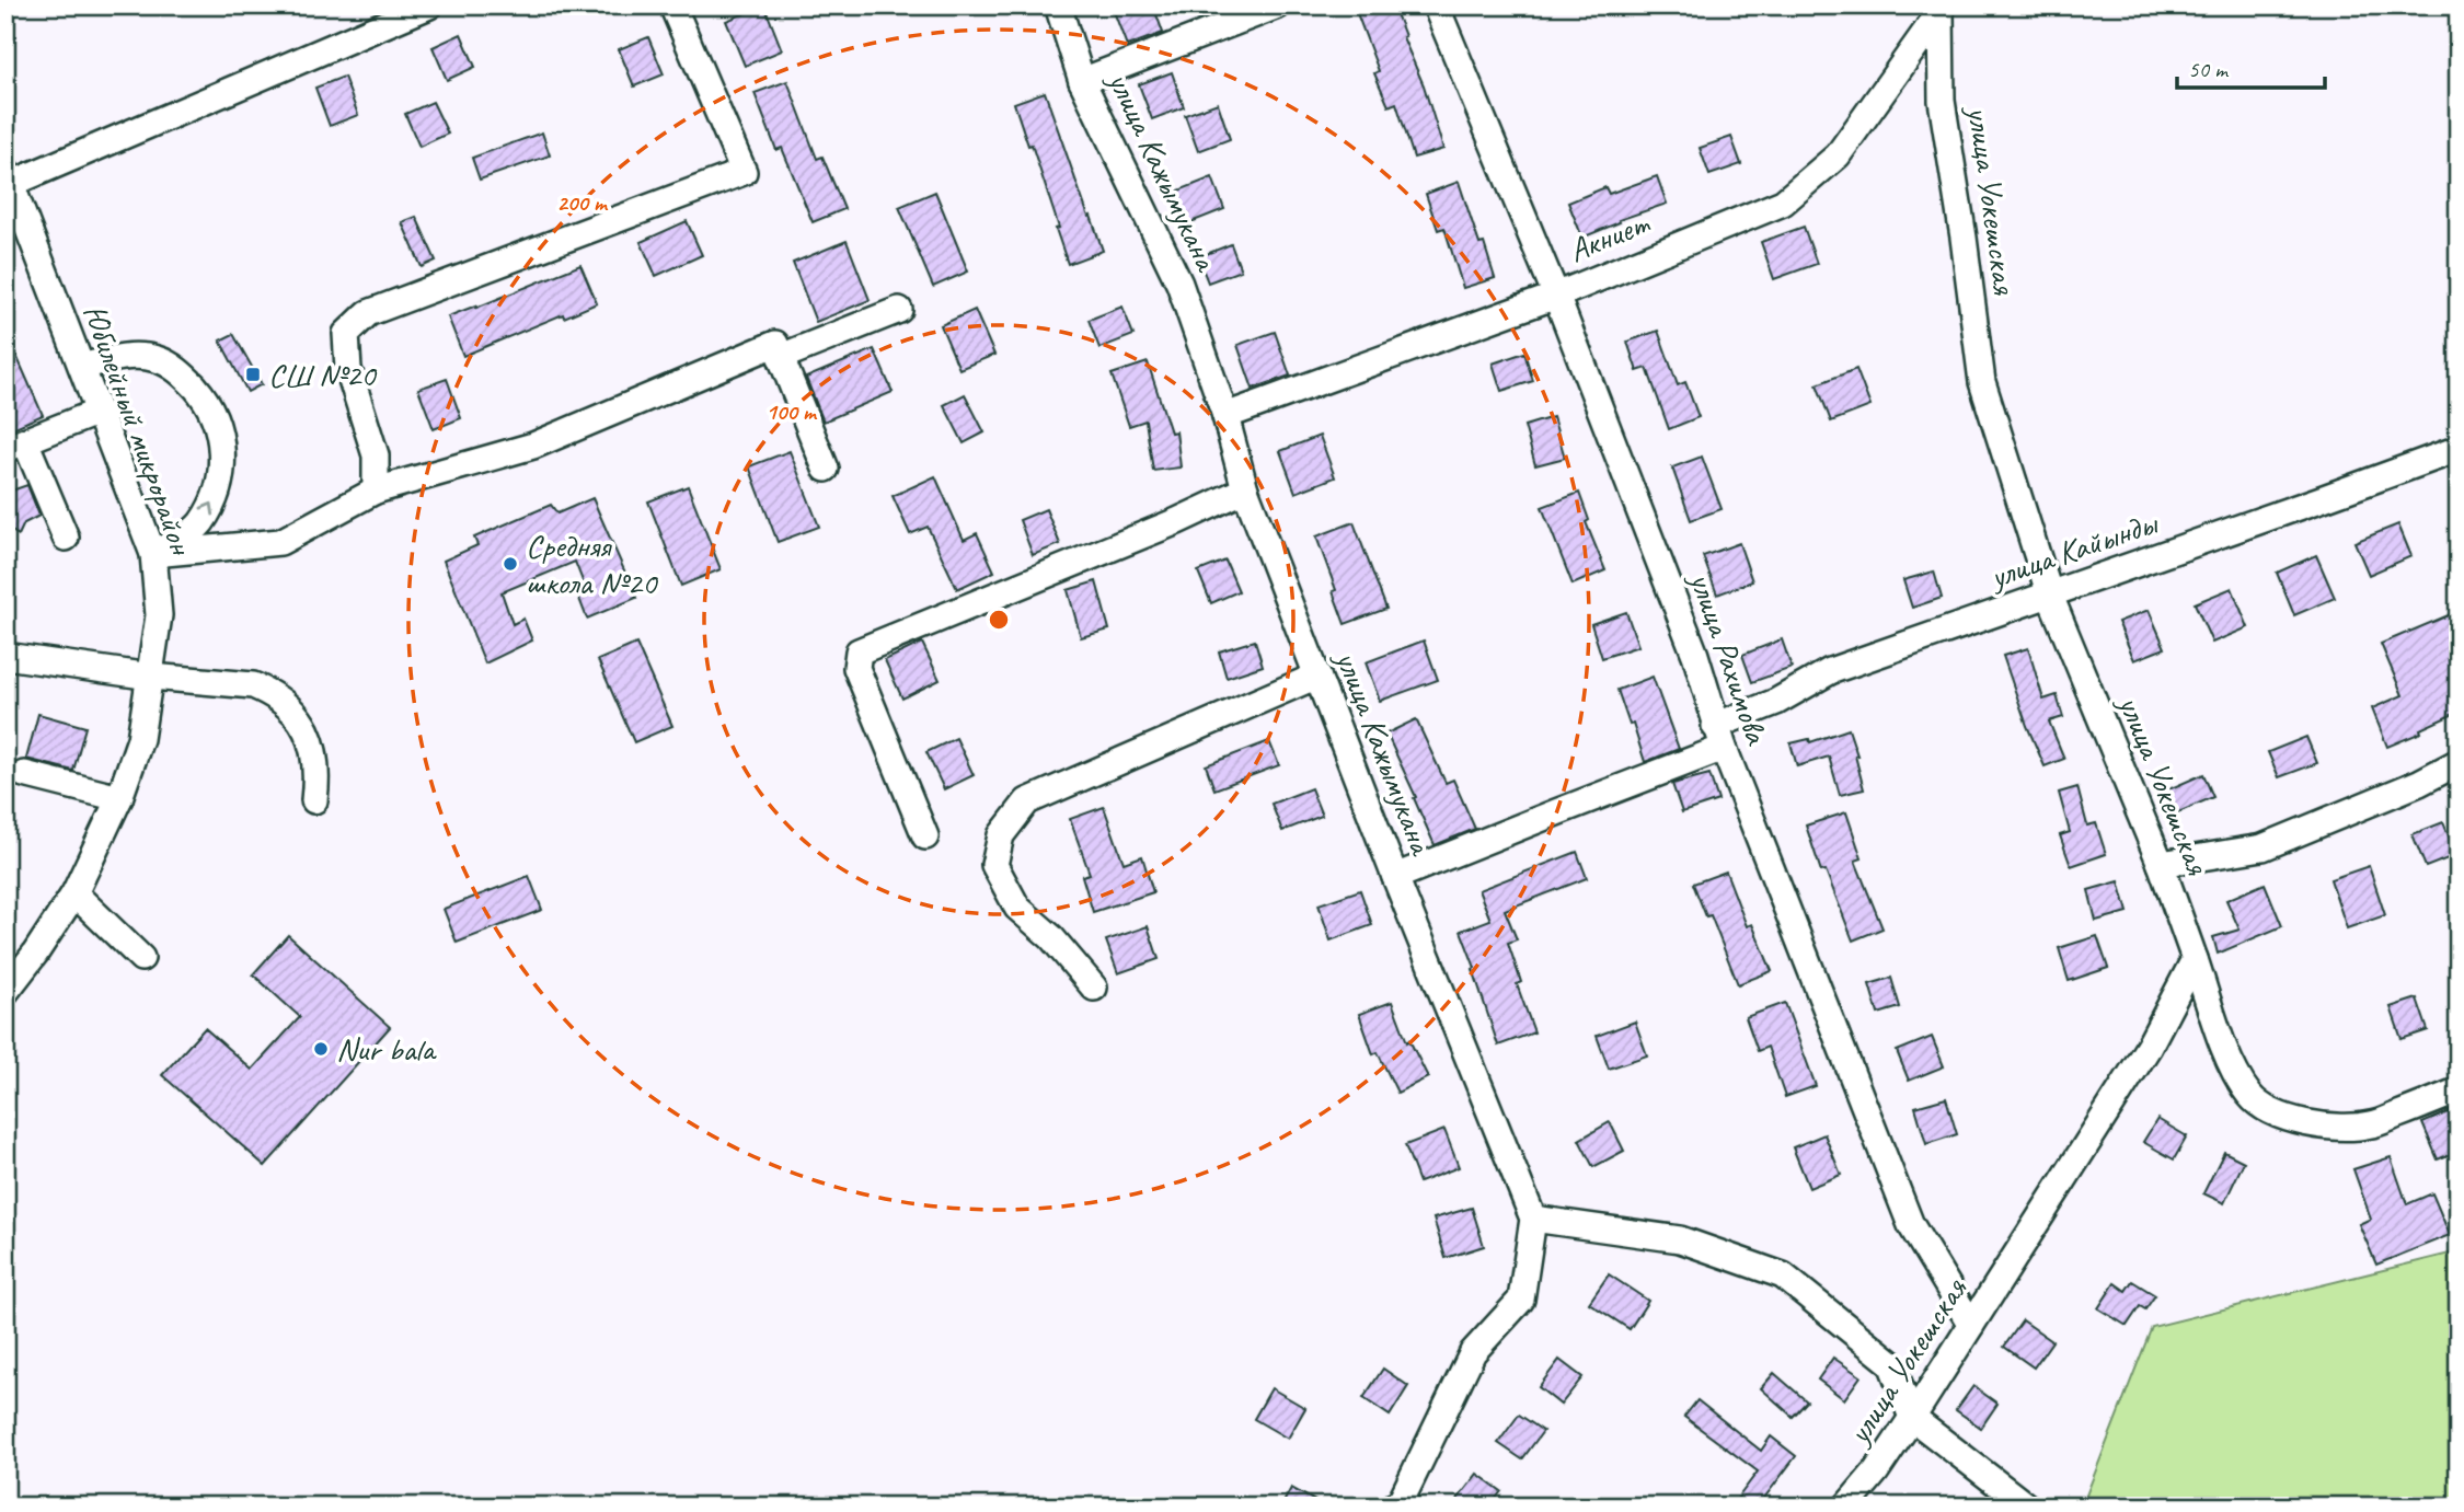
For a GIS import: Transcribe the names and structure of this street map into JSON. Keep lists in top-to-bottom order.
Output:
{
  "streets": {
    "street": [
      "улица Кажымукана",
      "улица Уокешская",
      "Акниет",
      "Юбилейный микрорайон",
      "улица Кайынды",
      "улица Рахимова"
    ]
  },
  "crossings": [
    ["улица Кажымукана", "Акниет"],
    ["улица Кажымукана", "улица Кайынды"],
    ["улица Уокешская", "Акниет"],
    ["улица Уокешская", "улица Кайынды"],
    ["улица Уокешская", "улица Рахимова"],
    ["Акниет", "улица Рахимова"],
    ["улица Кайынды", "улица Рахимова"]
  ],
  "places": {
    "transit": ["СШ №20"],
    "other": ["Средняя школа №20", "Nur bala"]
  },
  "scale_bar": "50 m",
  "rings": ["200 m", "100 m"]
}
